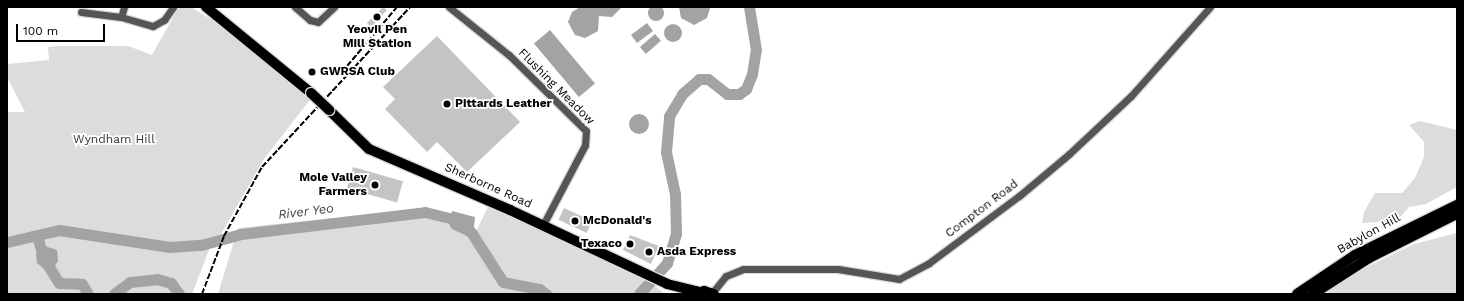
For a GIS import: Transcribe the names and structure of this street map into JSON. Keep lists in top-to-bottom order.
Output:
{
  "streets": {
    "main road": ["Sherborne Road", "Babylon Hill"],
    "street": ["Flushing Meadow", "Compton Road"]
  },
  "crossings": [
    ["Flushing Meadow", "Sherborne Road"]
  ],
  "water": ["River Yeo"],
  "parks": ["Wyndham Hill"],
  "places": [
    "Yeovil Pen Mill Station",
    "GWRSA Club",
    "Pittards Leather",
    "Mole Valley Farmers",
    "McDonald's",
    "Texaco",
    "Asda Express"
  ],
  "scale_bar": "100 m"
}
